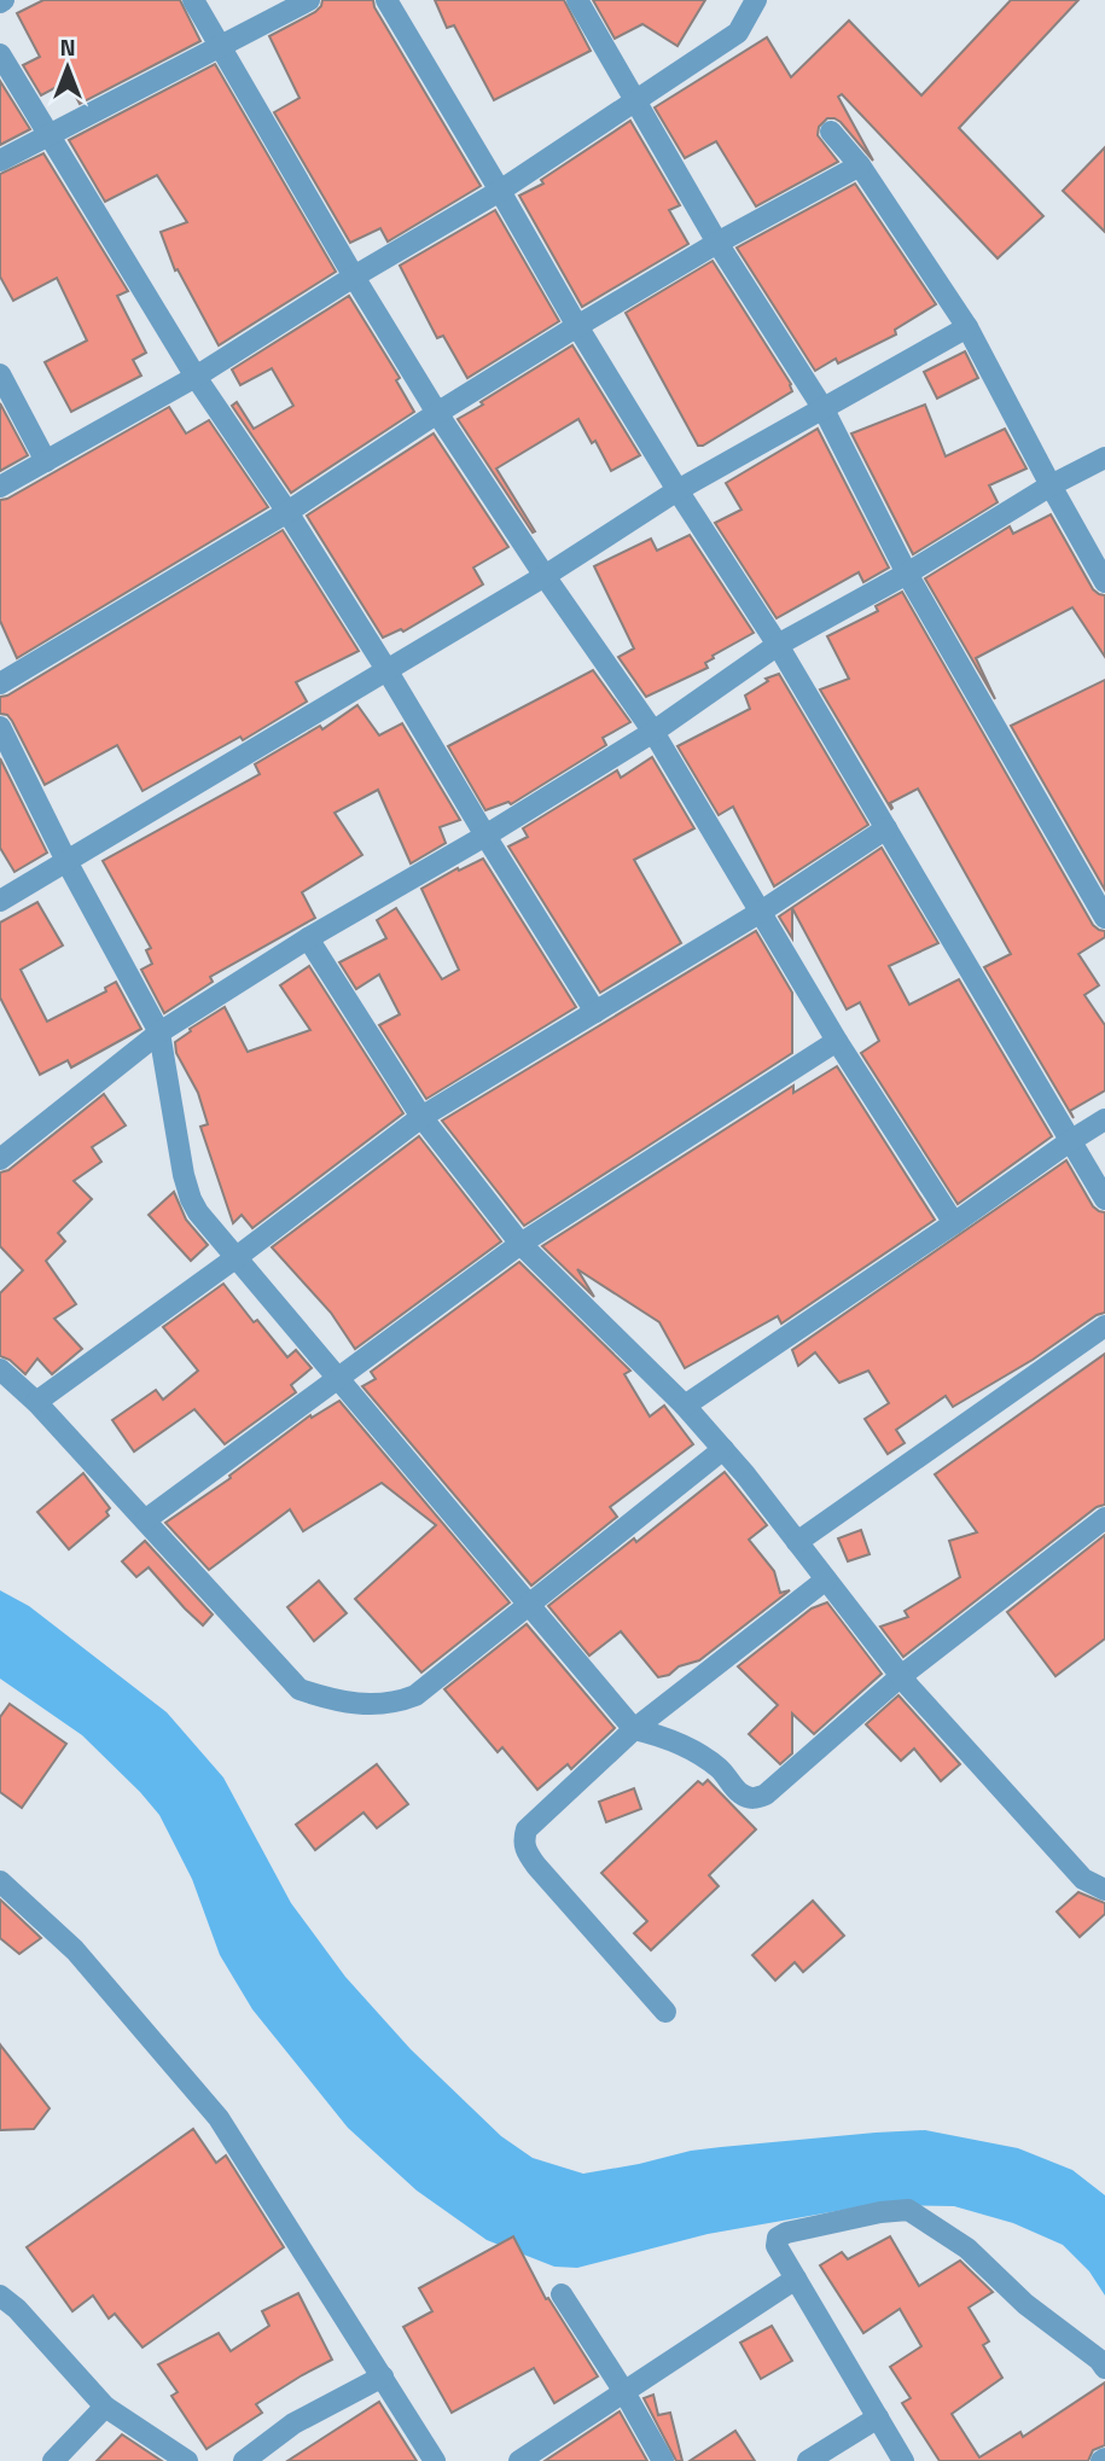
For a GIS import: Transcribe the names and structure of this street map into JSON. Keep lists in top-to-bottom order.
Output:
{
  "north": "top"
}
